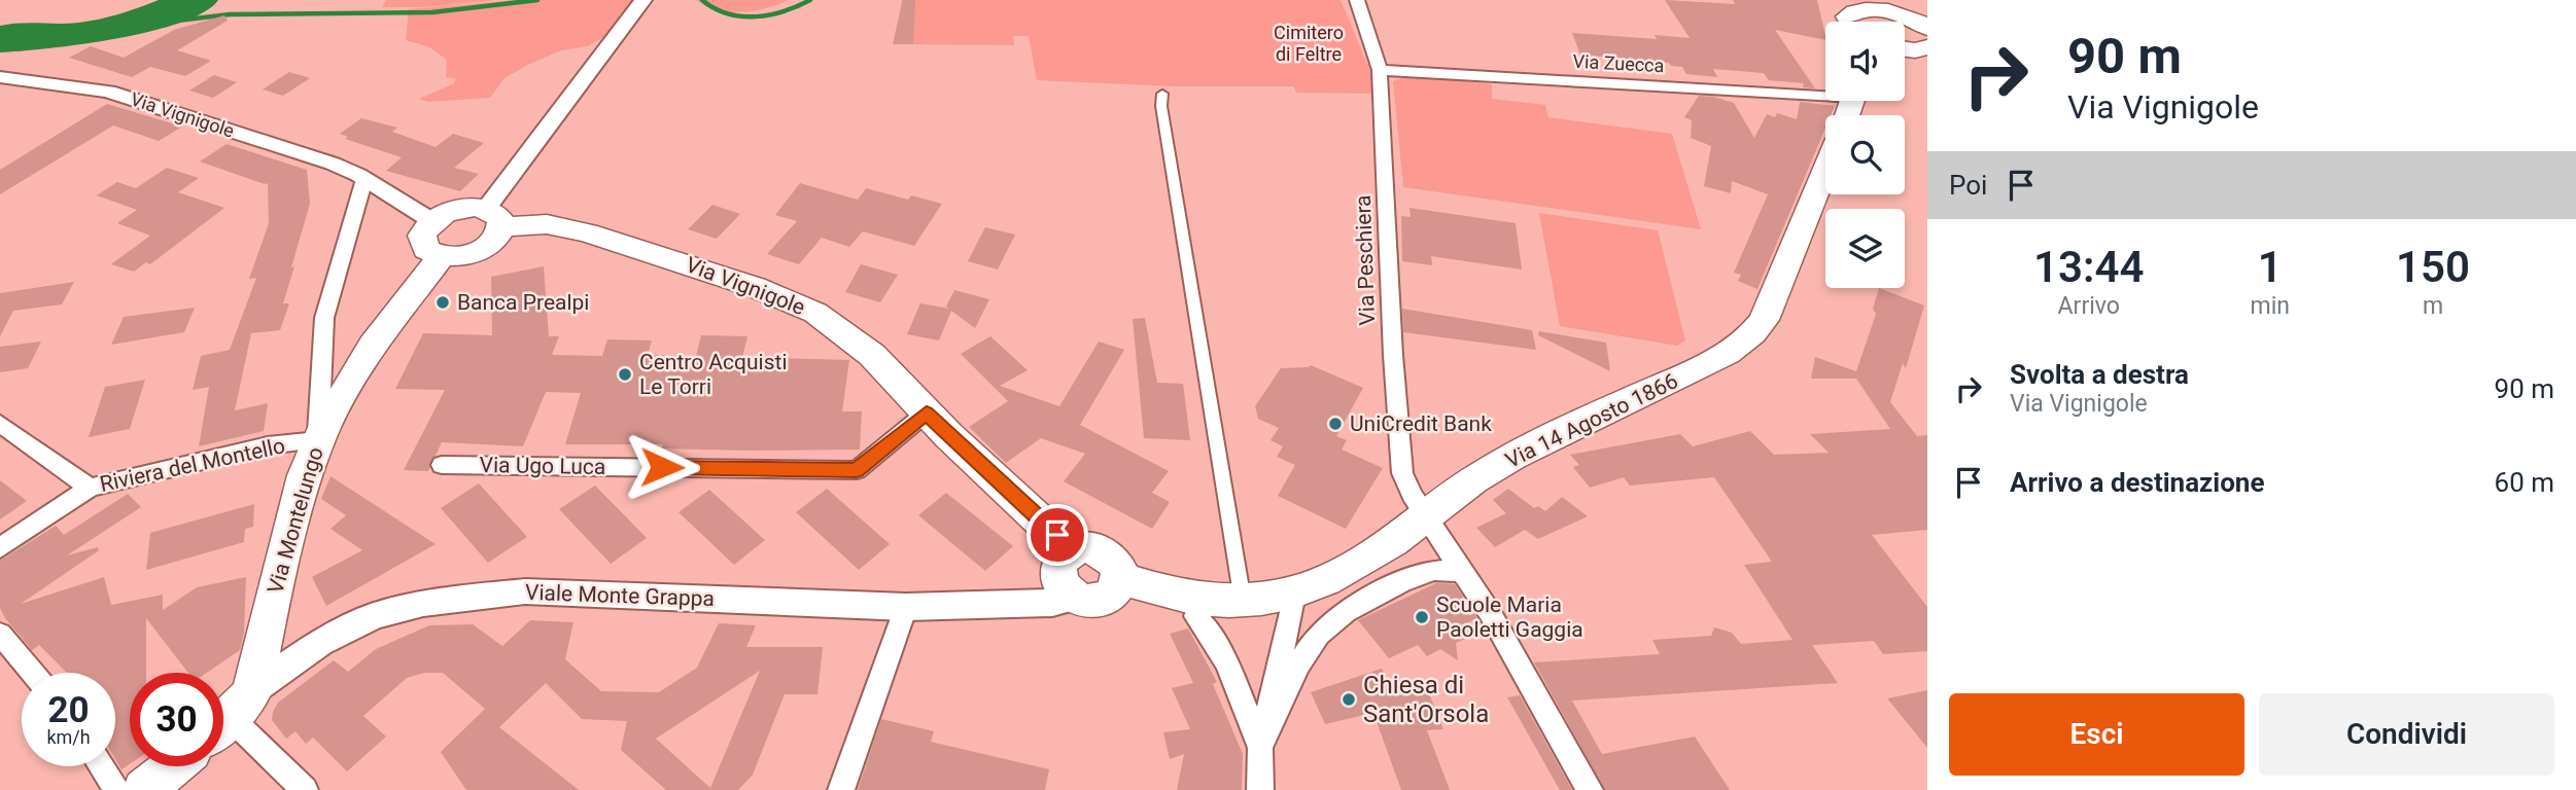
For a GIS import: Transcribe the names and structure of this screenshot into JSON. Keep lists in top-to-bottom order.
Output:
{
  "streets": {
    "main road": ["Via Vignigole", "Via 14 Agosto 1866", "Via Montelungo"],
    "street": [
      "Via Zuecca",
      "Via Peschiera",
      "Riviera del Montello",
      "Via Ugo Luca",
      "Viale Monte Grappa"
    ]
  },
  "crossings": [
    ["Via Zuecca", "Via Peschiera"],
    ["Via Vignigole", "Via 14 Agosto 1866"],
    ["Via Vignigole", "Via Ugo Luca"],
    ["Via Vignigole", "Viale Monte Grappa"],
    ["Via Peschiera", "Via 14 Agosto 1866"],
    ["Via 14 Agosto 1866", "Viale Monte Grappa"],
    ["Riviera del Montello", "Via Montelungo"],
    ["Via Montelungo", "Viale Monte Grappa"]
  ],
  "parks": ["Cimitero di Feltre"],
  "places": [
    "Banca Prealpi",
    "Centro Acquisti Le Torri",
    "UniCredit Bank",
    "Scuole Maria Paoletti Gaggia",
    "Chiesa di Sant'Orsola"
  ],
  "page": {
    "turn": ["90 m", "Via Vignigole"],
    "then": "Poi",
    "eta": [
      "13:44",
      "Arrivo",
      "1",
      "min",
      "150",
      "m"
    ],
    "list": [
      {
        "name": "Svolta a destra",
        "note": "Via Vignigole",
        "value": "90 m"
      },
      {
        "name": "Arrivo a destinazione",
        "value": "60 m"
      }
    ],
    "speed": "20 km/h",
    "limit": "30",
    "buttons": ["Esci", "Condividi"]
  }
}
